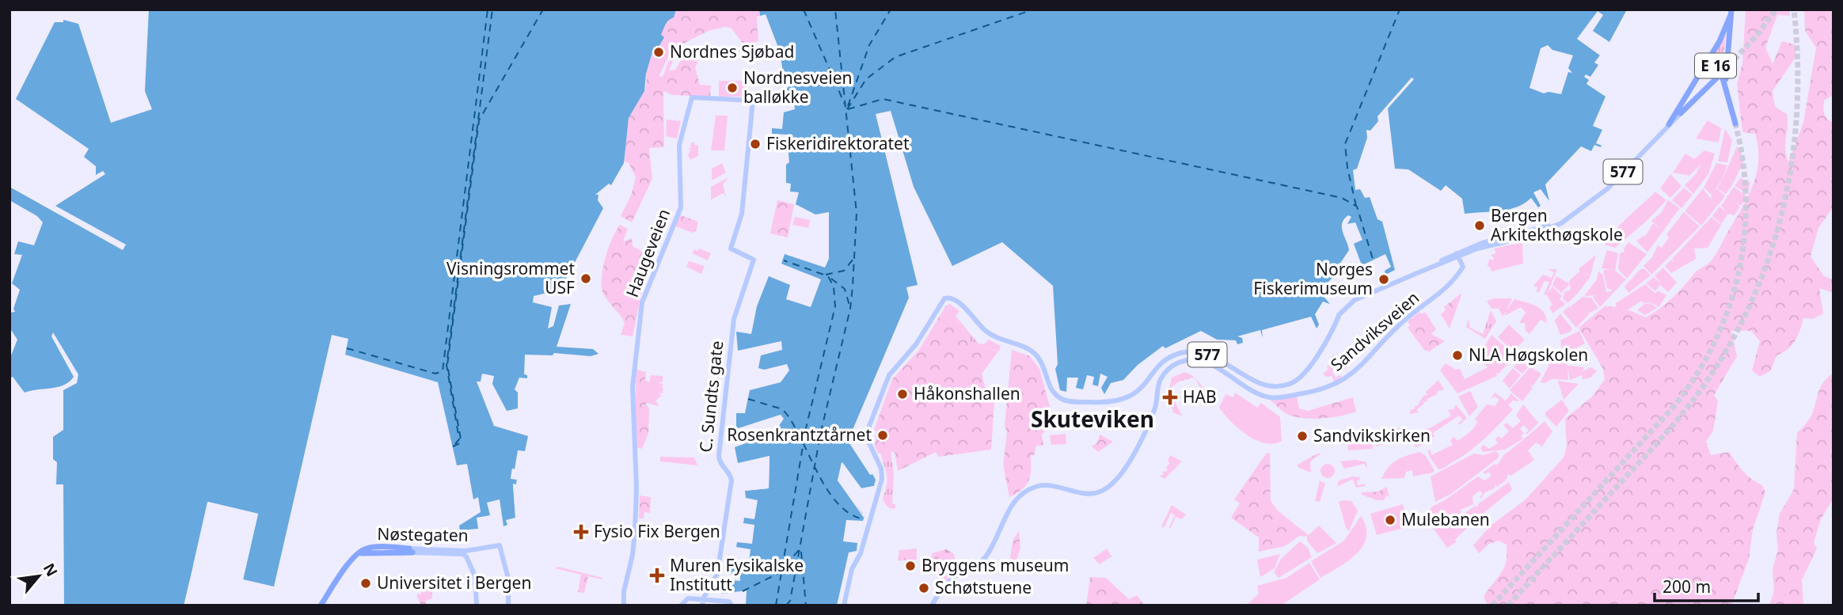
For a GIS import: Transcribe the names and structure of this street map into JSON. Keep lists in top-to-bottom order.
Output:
{
  "streets": {
    "highway": ["E 16", "Nøstegaten"],
    "main road": [
      "577",
      "Haugeveien",
      "Sandviksveien",
      "C. Sundts gate"
    ]
  },
  "crossings": [
    ["E 16", "577"],
    ["577", "Sandviksveien"],
    ["Haugeveien", "C. Sundts gate"]
  ],
  "districts": ["Skuteviken"],
  "places": {
    "other": [
      "Nordnes Sjøbad",
      "Nordnesveien balløkke",
      "Fiskeridirektoratet",
      "Bergen Arkitekthøgskole",
      "Visningsrommet USF",
      "Norges Fiskerimuseum",
      "NLA Høgskolen",
      "Håkonshallen",
      "Rosenkrantztårnet",
      "Sandvikskirken",
      "Mulebanen",
      "Bryggens museum",
      "Universitet i Bergen",
      "Schøtstuene"
    ],
    "health": ["HAB", "Fysio Fix Bergen", "Muren Fysikalske Institutt"]
  },
  "scale_bar": "200 m",
  "north": "top right"
}
